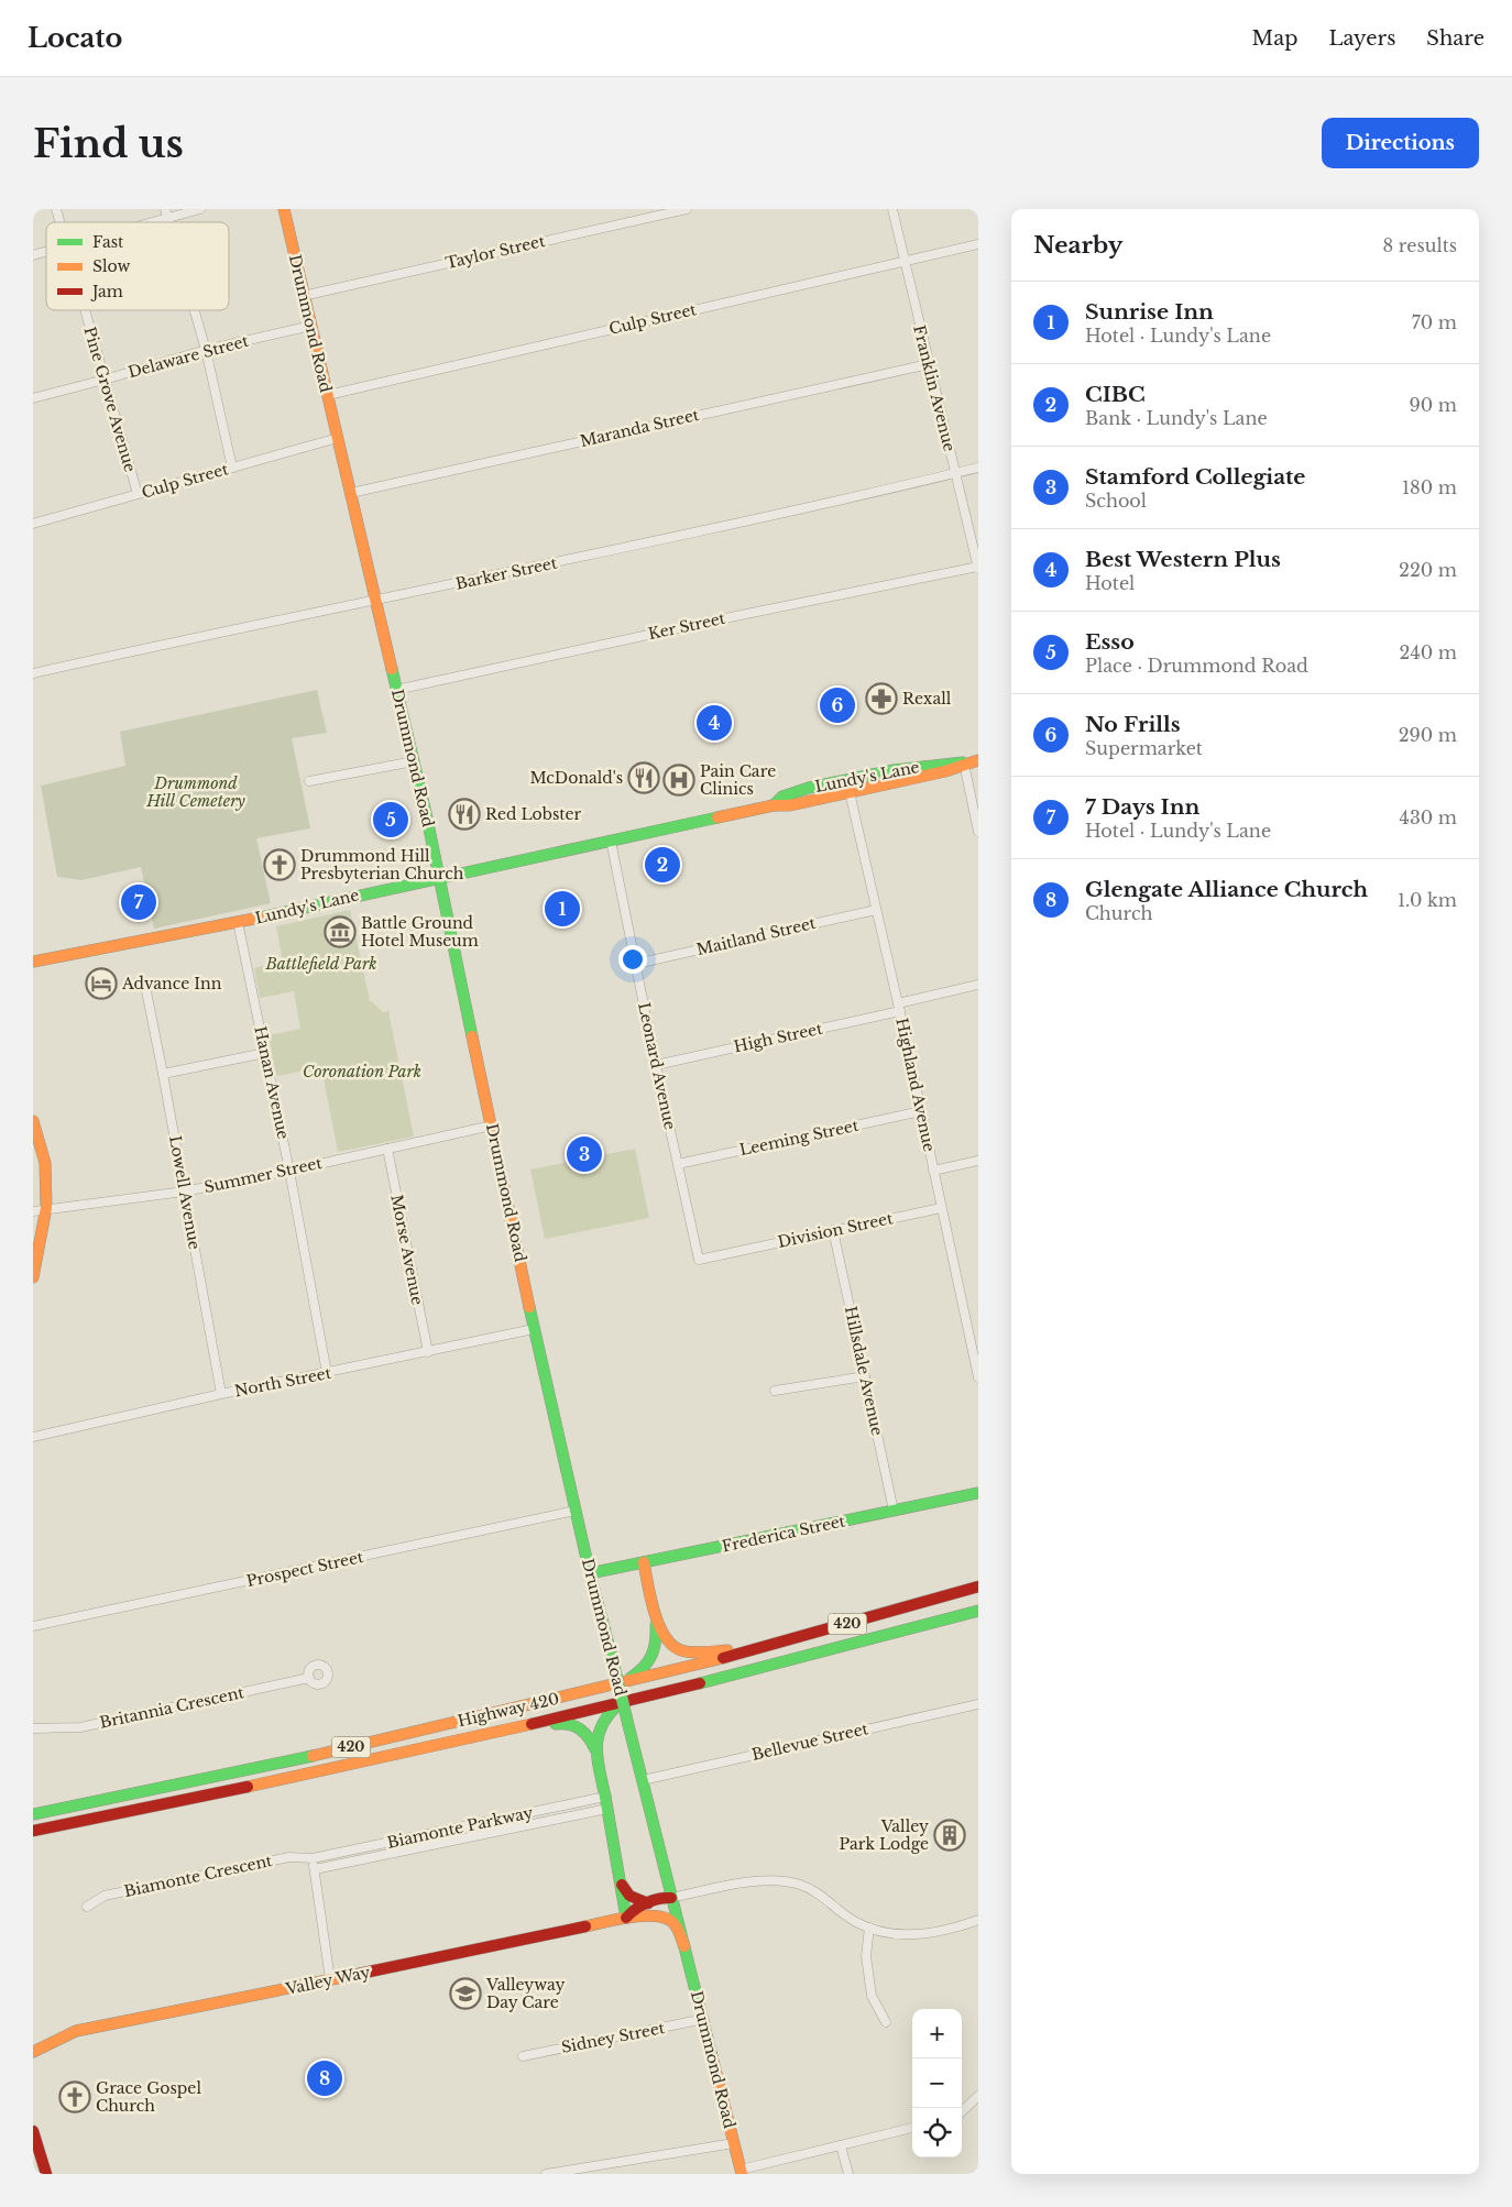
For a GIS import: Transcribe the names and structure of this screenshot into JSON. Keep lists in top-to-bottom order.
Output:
{
  "streets": {
    "main road": [
      "Drummond Road",
      "Lundy's Lane",
      "Frederica Street",
      "420",
      "Highway 420",
      "Valley Way"
    ],
    "street": [
      "Taylor Street",
      "Culp Street",
      "Delaware Street",
      "Franklin Avenue",
      "Pine Grove Avenue",
      "Maranda Street",
      "Barker Street",
      "Ker Street",
      "Maitland Street",
      "High Street",
      "Leonard Avenue",
      "Hanan Avenue",
      "Highland Avenue",
      "Leeming Street",
      "Summer Street",
      "Lowell Avenue",
      "Division Street",
      "Morse Avenue",
      "Hillsdale Avenue",
      "North Street",
      "Prospect Street",
      "Britannia Crescent",
      "Bellevue Street",
      "Biamonte Parkway",
      "Biamonte Crescent",
      "Sidney Street"
    ]
  },
  "crossings": [
    ["Taylor Street", "Drummond Road"],
    ["Culp Street", "Drummond Road"],
    ["Culp Street", "Franklin Avenue"],
    ["Culp Street", "Pine Grove Avenue"],
    ["Drummond Road", "Delaware Street"],
    ["Drummond Road", "Maranda Street"],
    ["Drummond Road", "Barker Street"],
    ["Drummond Road", "Ker Street"],
    ["Drummond Road", "Lundy's Lane"],
    ["Drummond Road", "Summer Street"],
    ["Drummond Road", "North Street"],
    ["Drummond Road", "Frederica Street"],
    ["Drummond Road", "Prospect Street"],
    ["Drummond Road", "Bellevue Street"],
    ["Drummond Road", "Valley Way"],
    ["Drummond Road", "Sidney Street"],
    ["Delaware Street", "Pine Grove Avenue"],
    ["Franklin Avenue", "Maranda Street"],
    ["Franklin Avenue", "Barker Street"],
    ["Franklin Avenue", "Ker Street"],
    ["Lundy's Lane", "Leonard Avenue"],
    ["Lundy's Lane", "Hanan Avenue"],
    ["Lundy's Lane", "Highland Avenue"],
    ["Maitland Street", "Leonard Avenue"],
    ["Maitland Street", "Highland Avenue"],
    ["High Street", "Leonard Avenue"],
    ["High Street", "Highland Avenue"],
    ["Leonard Avenue", "Leeming Street"],
    ["Leonard Avenue", "Division Street"],
    ["Hanan Avenue", "Summer Street"],
    ["Hanan Avenue", "North Street"],
    ["Highland Avenue", "Leeming Street"],
    ["Highland Avenue", "Division Street"],
    ["Summer Street", "Lowell Avenue"],
    ["Summer Street", "Morse Avenue"],
    ["Lowell Avenue", "North Street"],
    ["Division Street", "Hillsdale Avenue"],
    ["Morse Avenue", "North Street"],
    ["Hillsdale Avenue", "Frederica Street"],
    ["Biamonte Parkway", "Biamonte Crescent"]
  ],
  "parks": ["Drummond Hill Cemetery", "Battlefield Park", "Coronation Park"],
  "places": {
    "pharmacy": ["Rexall"],
    "restaurant": ["McDonald's", "Red Lobster"],
    "hospital": ["Pain Care Clinics"],
    "church": ["Drummond Hill Presbyterian Church", "Grace Gospel Church"],
    "museum": ["Battle Ground Hotel Museum"],
    "hotel": ["Advance Inn"],
    "building": ["Valley Park Lodge"],
    "school or university": ["Valleyway Day Care"]
  },
  "legend": ["Fast", "Slow", "Jam"],
  "page": {
    "header": "Locato",
    "nav": ["Map", "Layers", "Share"],
    "buttons": "Directions",
    "title": "Find us",
    "heading": ["Nearby", "8 results"],
    "list": [
      {
        "mark": "1",
        "name": "Sunrise Inn",
        "note": "Hotel · Lundy's Lane",
        "value": "70 m"
      },
      {
        "mark": "2",
        "name": "CIBC",
        "note": "Bank · Lundy's Lane",
        "value": "90 m"
      },
      {
        "mark": "3",
        "name": "Stamford Collegiate",
        "note": "School",
        "value": "180 m"
      },
      {
        "mark": "4",
        "name": "Best Western Plus",
        "note": "Hotel",
        "value": "220 m"
      },
      {
        "mark": "5",
        "name": "Esso",
        "note": "Place · Drummond Road",
        "value": "240 m"
      },
      {
        "mark": "6",
        "name": "No Frills",
        "note": "Supermarket",
        "value": "290 m"
      },
      {
        "mark": "7",
        "name": "7 Days Inn",
        "note": "Hotel · Lundy's Lane",
        "value": "430 m"
      },
      {
        "mark": "8",
        "name": "Glengate Alliance Church",
        "note": "Church",
        "value": "1.0 km"
      }
    ],
    "pins": [
      "6",
      "4",
      "5",
      "2",
      "7",
      "1",
      "3",
      "8"
    ],
    "map_buttons": ["+", "−"]
  }
}
